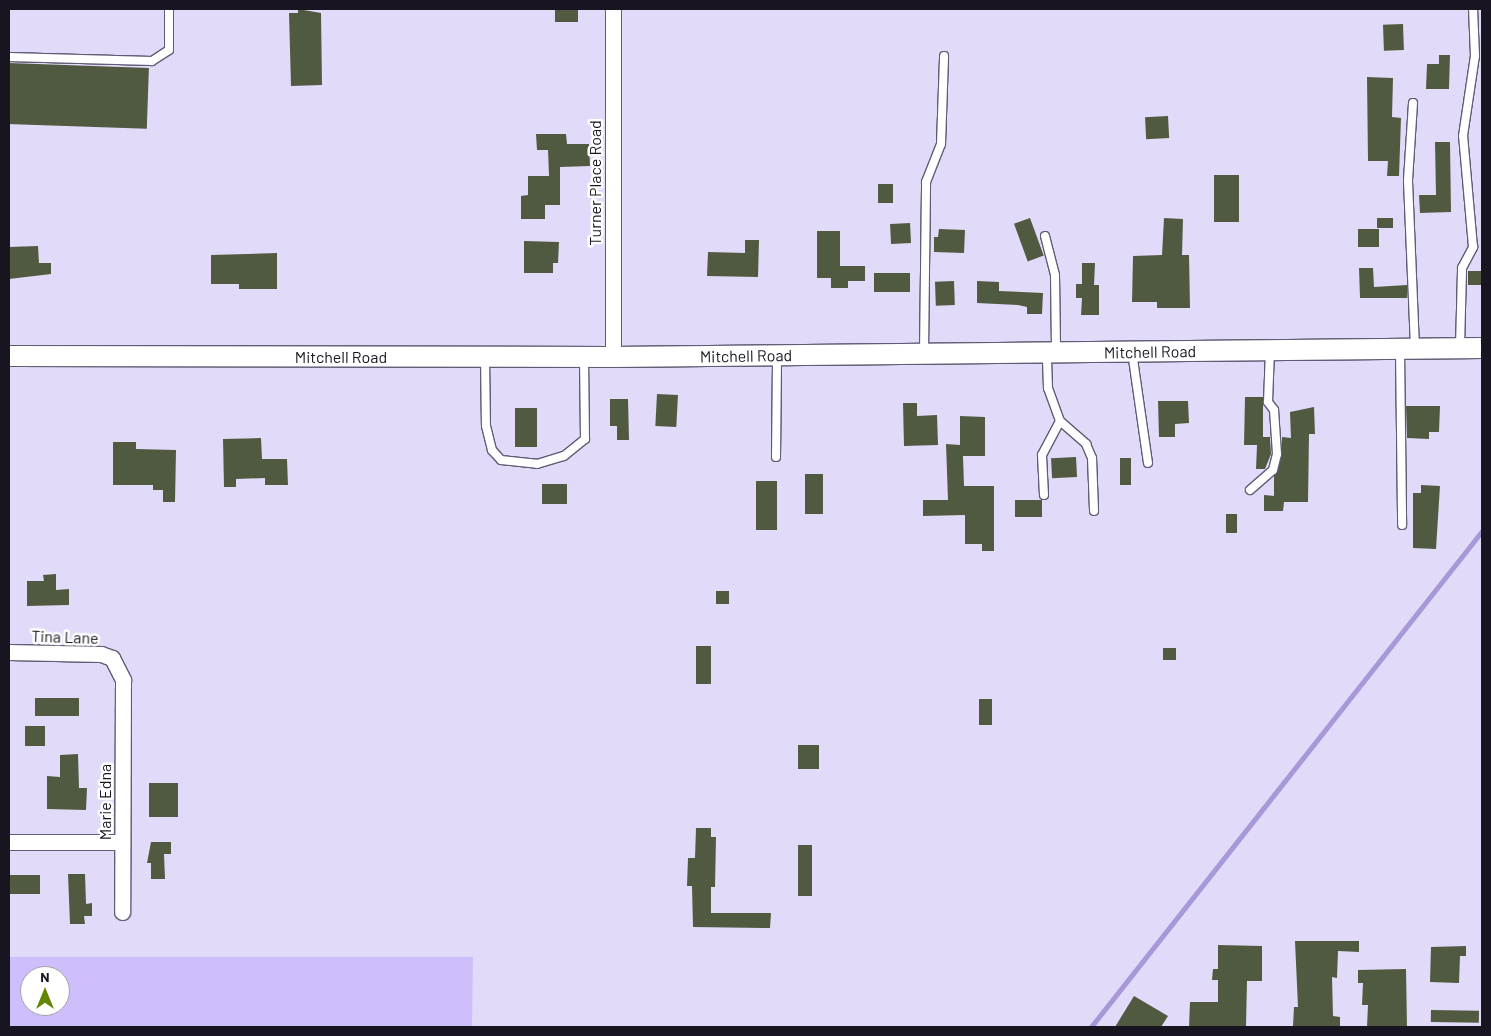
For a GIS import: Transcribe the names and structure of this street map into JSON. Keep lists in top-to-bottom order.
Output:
{
  "streets": {
    "street": [
      "Turner Place Road",
      "Mitchell Road",
      "Tina Lane",
      "Marie Edna"
    ]
  },
  "crossings": [
    ["Turner Place Road", "Mitchell Road"],
    ["Tina Lane", "Marie Edna"]
  ],
  "north": "top"
}
